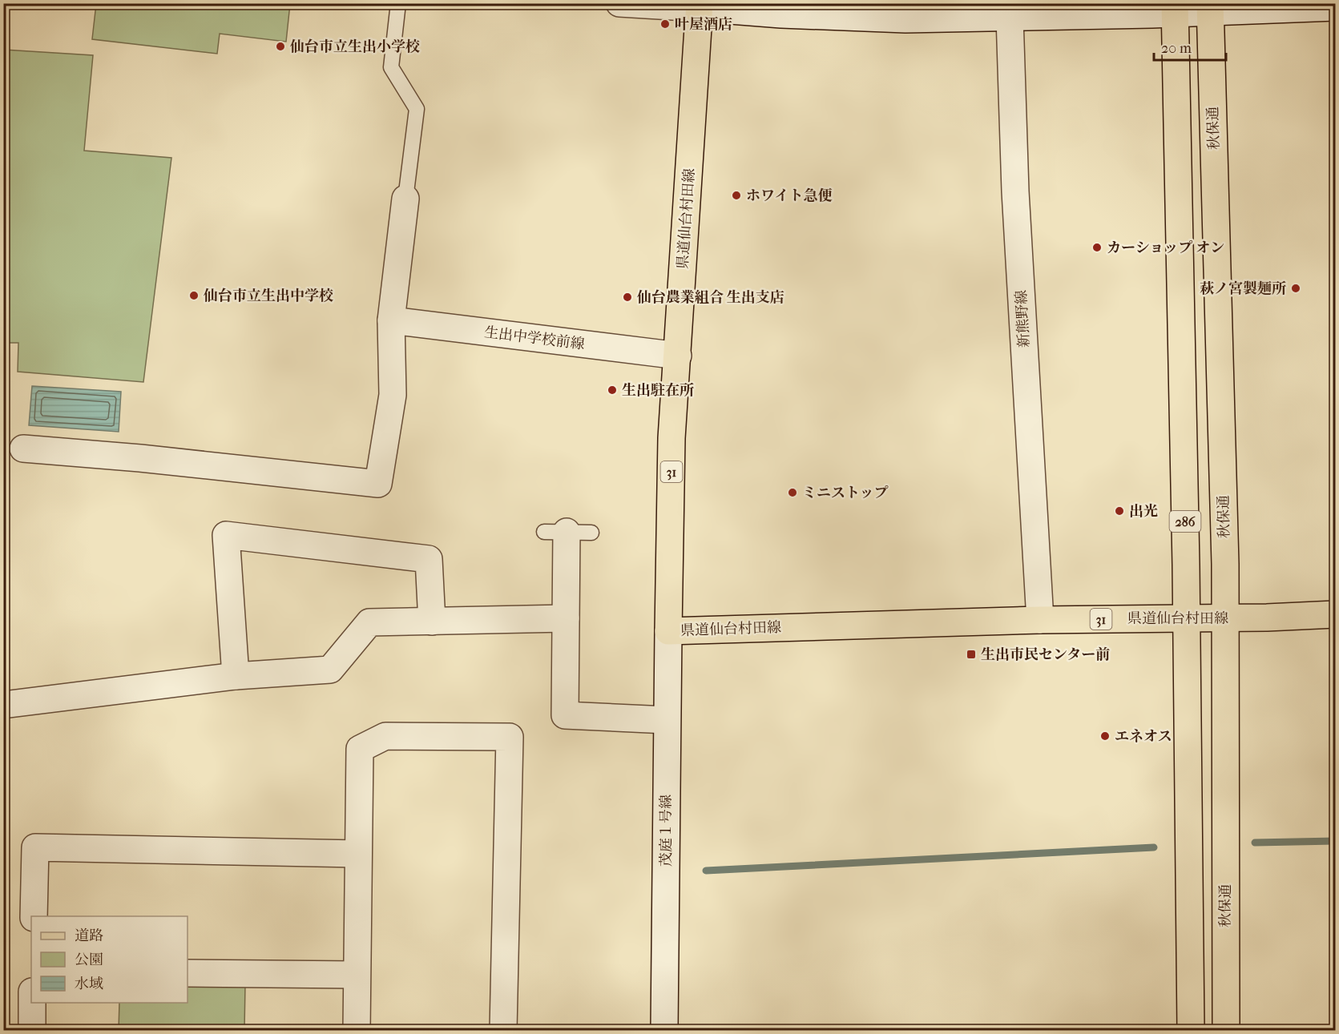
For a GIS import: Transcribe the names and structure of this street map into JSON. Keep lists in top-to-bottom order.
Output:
{
  "streets": {
    "main road": [
      "秋保通",
      "県道仙台村田線",
      "31",
      "286"
    ],
    "street": ["新熊野線", "生出中学校前線", "茂庭１号線"]
  },
  "crossings": [
    ["秋保通", "県道仙台村田線"],
    ["県道仙台村田線", "新熊野線"],
    ["県道仙台村田線", "生出中学校前線"],
    ["県道仙台村田線", "286"],
    ["県道仙台村田線", "茂庭１号線"]
  ],
  "places": {
    "other": [
      "叶屋酒店",
      "仙台市立生出小学校",
      "ホワイト急便",
      "カーショップ オン",
      "萩ノ宮製麺所",
      "仙台市立生出中学校",
      "仙台農業組合 生出支店",
      "生出駐在所",
      "ミニストップ",
      "出光",
      "エネオス"
    ],
    "transit": ["生出市民センター前"]
  },
  "legend": ["道路", "公園", "水域"],
  "scale_bar": "20 m"
}
